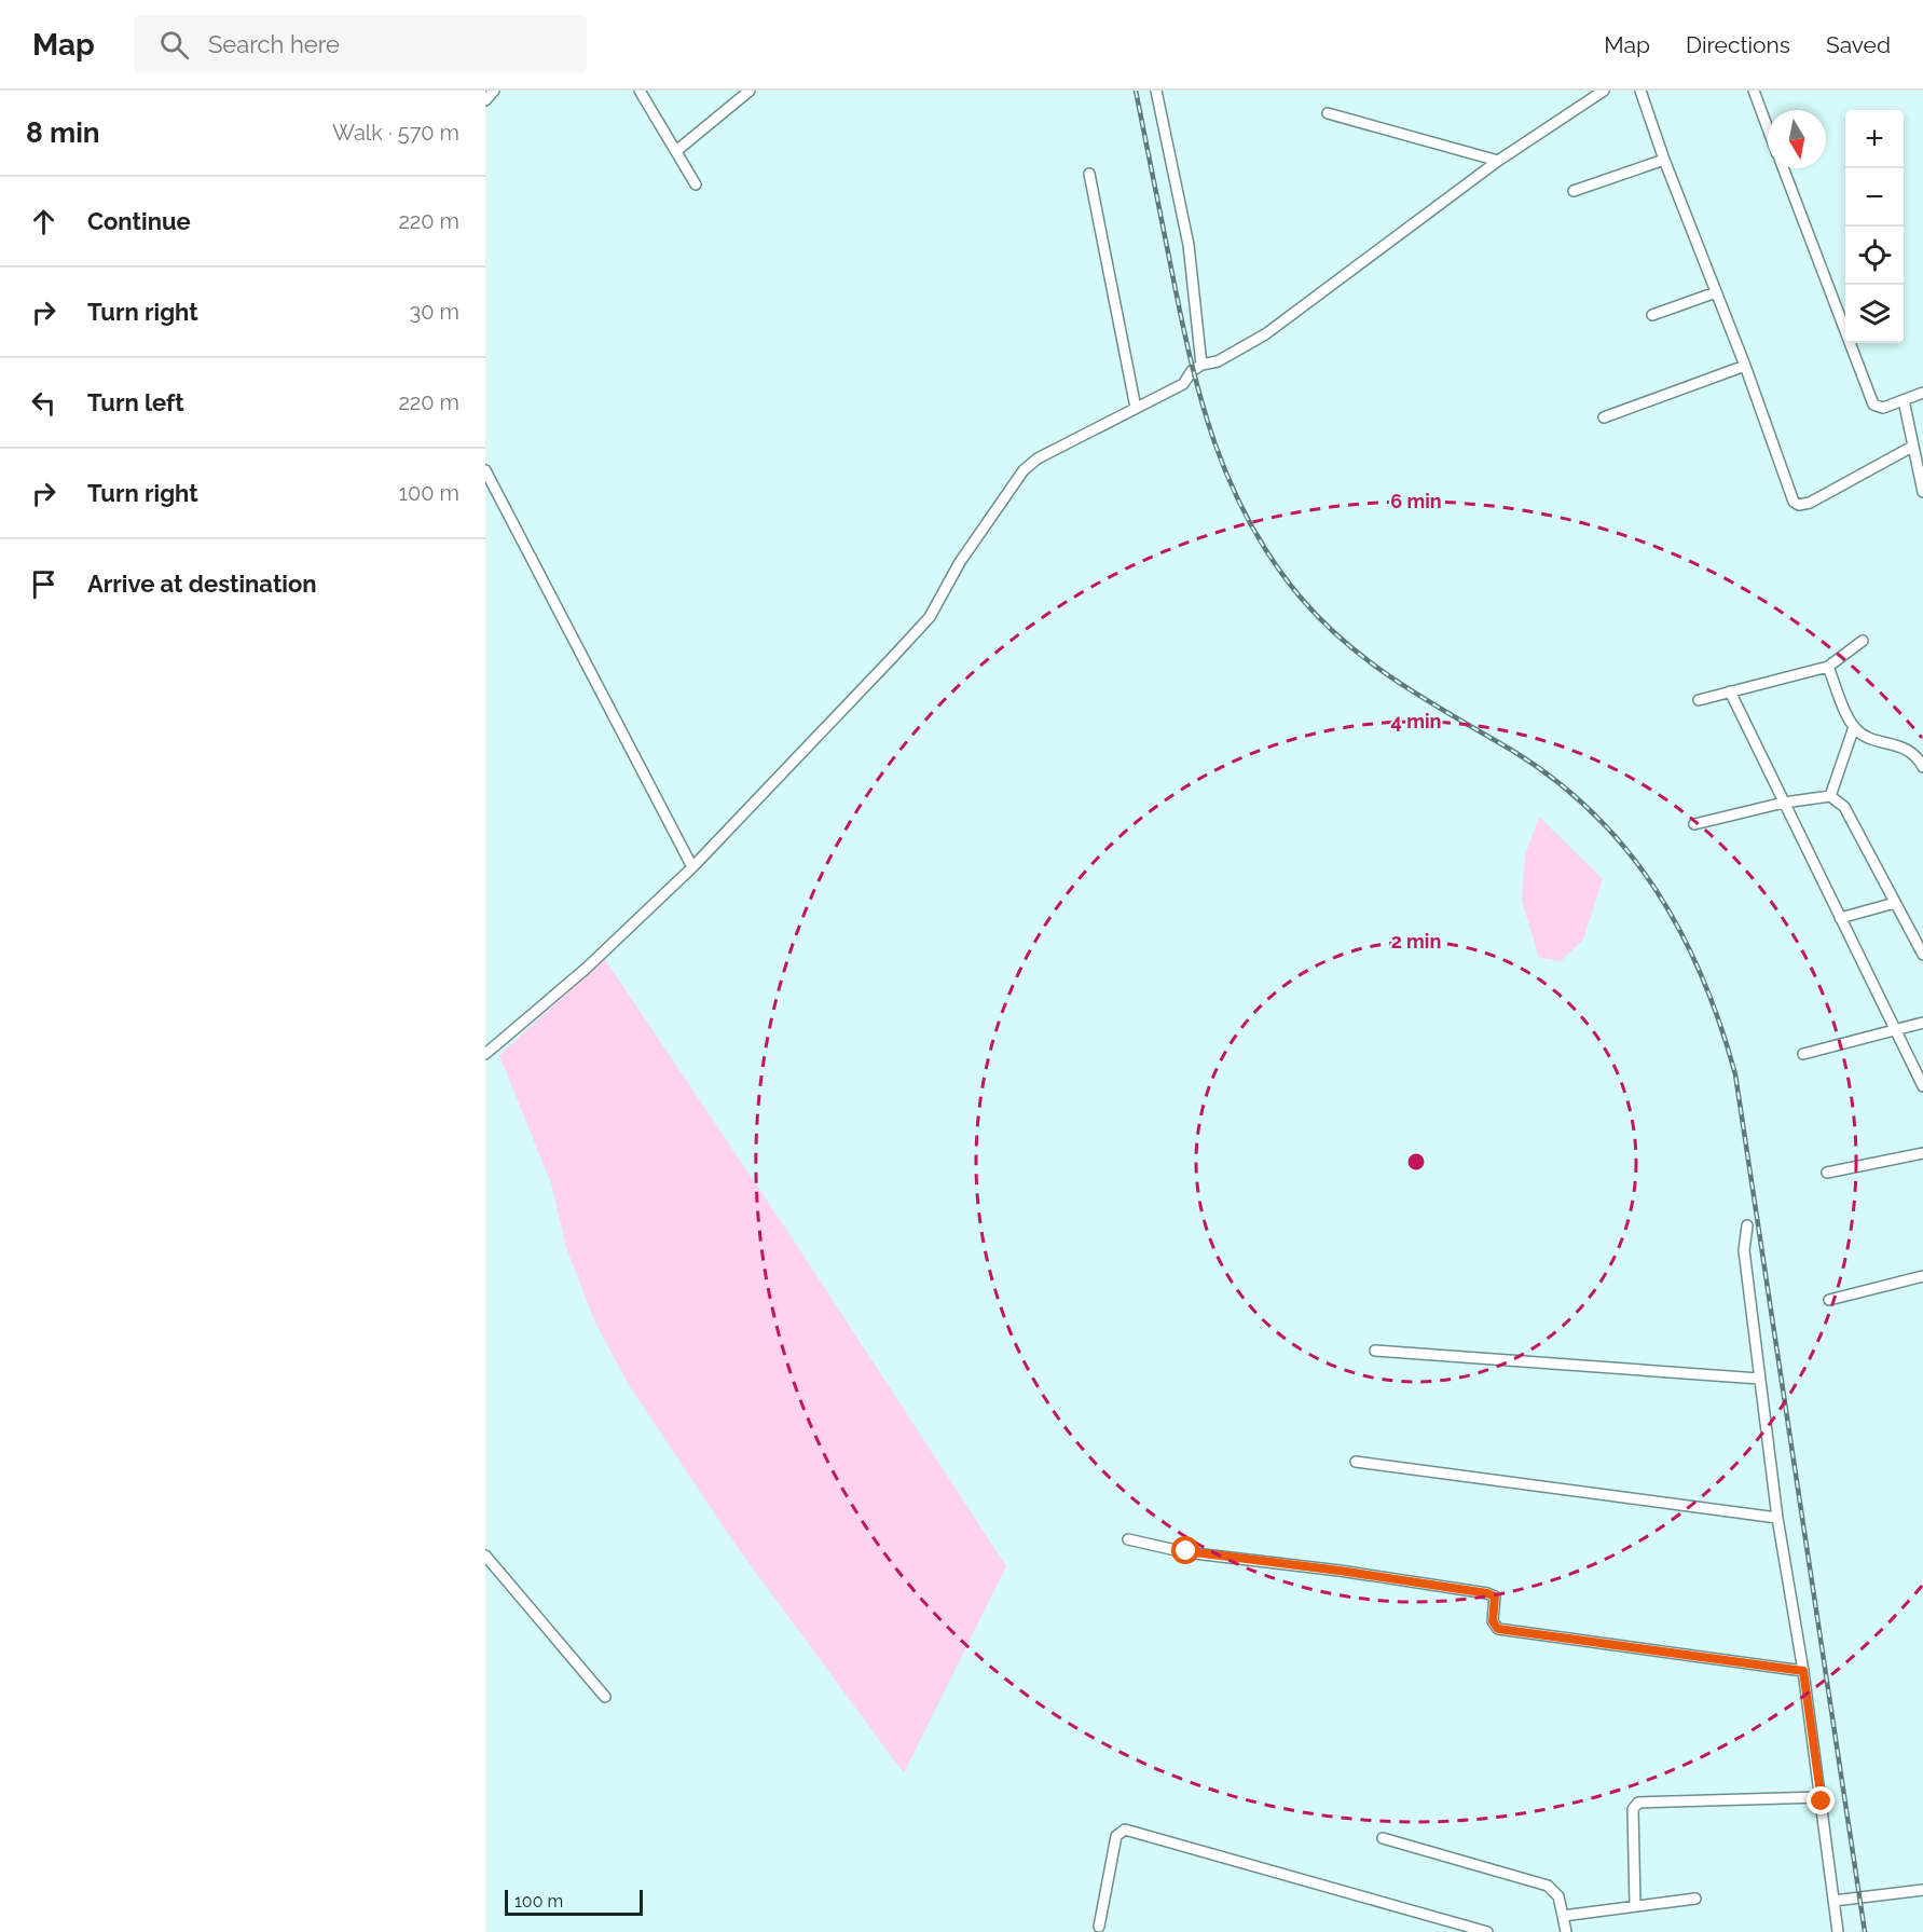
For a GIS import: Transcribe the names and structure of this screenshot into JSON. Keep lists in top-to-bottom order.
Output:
{
  "scale_bar": "100 m",
  "north": "bottom",
  "page": {
    "header": "Map",
    "search": "Search here",
    "nav": ["Map", "Directions", "Saved"],
    "heading": ["8 min", "Walk · 570 m"],
    "map_buttons": ["+", "−"],
    "list": [
      ["Continue", "220 m"],
      ["Turn right", "30 m"],
      ["Turn left", "220 m"],
      ["Turn right", "100 m"],
      "Arrive at destination"
    ],
    "scale": "100 m"
  },
  "rings": ["6 min", "4 min", "2 min"]
}
